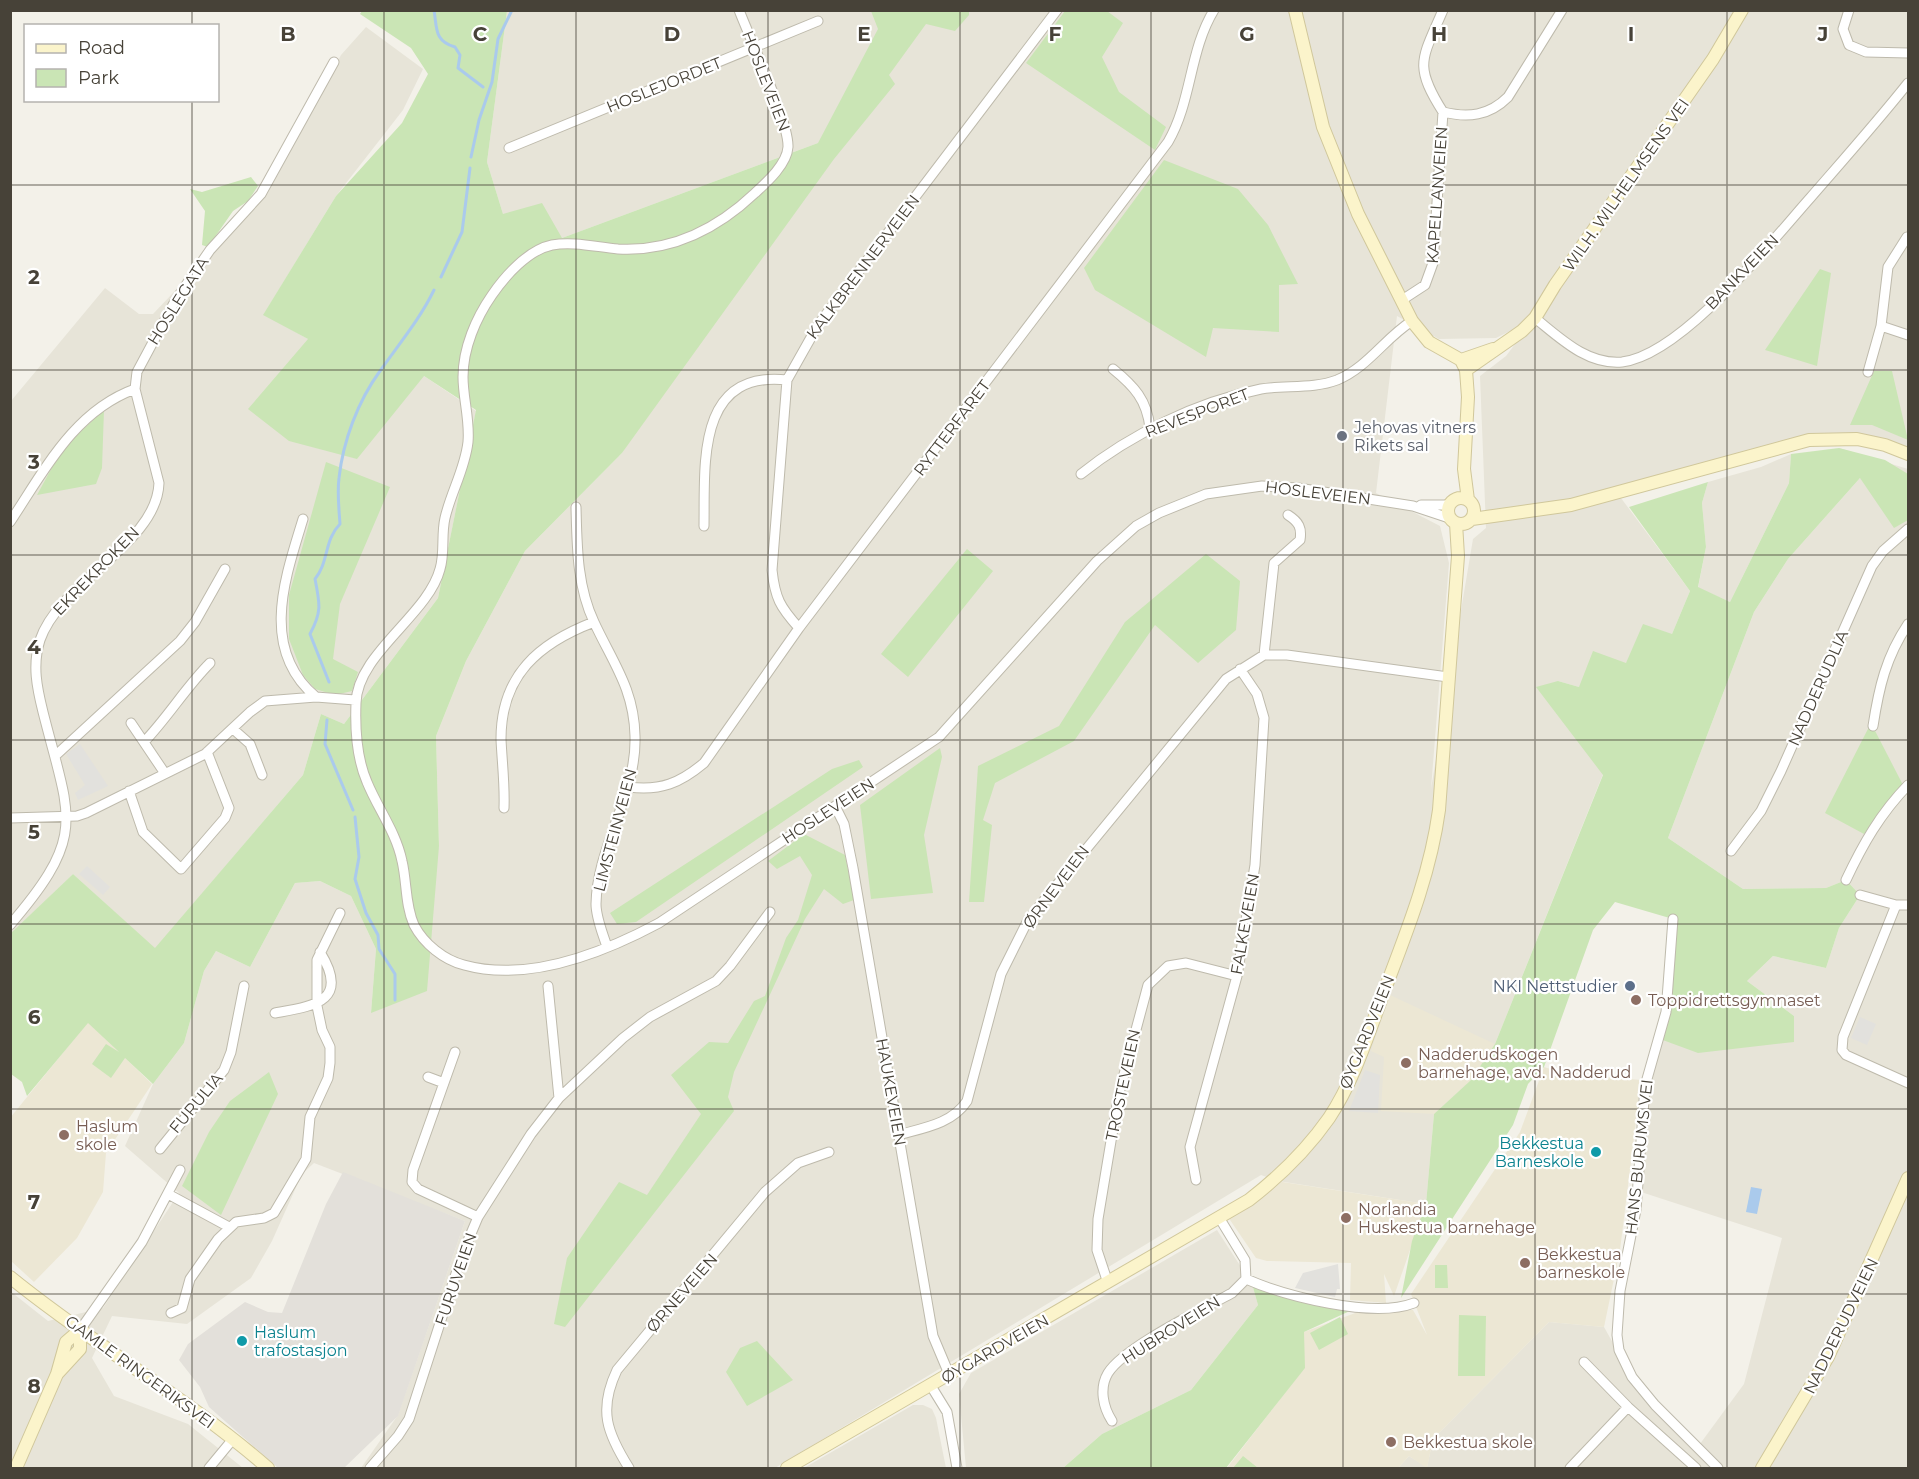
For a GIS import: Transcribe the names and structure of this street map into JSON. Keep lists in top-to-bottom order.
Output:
{
  "streets": {
    "street": [
      "HOSLEVEIEN",
      "HOSLEJORDET",
      "WILH. WILHELMSENS VEI",
      "KAPELLANVEIEN",
      "KALKBRENNERVEIEN",
      "BANKVEIEN",
      "HOSLEGATA",
      "REVESPORET",
      "RYTTERFARET",
      "EKREKROKEN",
      "NADDERUDLIA",
      "LIMSTEINVEIEN",
      "ØRNEVEIEN",
      "FALKEVEIEN",
      "ØYGARDVEIEN",
      "TROSTEVEIEN",
      "HAUKEVEIEN",
      "FURULIA",
      "HANS BURUMS VEI",
      "FURUVEIEN",
      "NADDERUDVEIEN",
      "HUBROVEIEN",
      "GAMLE RINGERIKSVEI"
    ]
  },
  "crossings": [
    ["HOSLEVEIEN", "HOSLEJORDET"],
    ["HOSLEVEIEN", "LIMSTEINVEIEN"],
    ["HOSLEVEIEN", "ØYGARDVEIEN"],
    ["HOSLEVEIEN", "HAUKEVEIEN"],
    ["WILH. WILHELMSENS VEI", "BANKVEIEN"],
    ["KALKBRENNERVEIEN", "RYTTERFARET"],
    ["HOSLEGATA", "EKREKROKEN"],
    ["RYTTERFARET", "LIMSTEINVEIEN"],
    ["ØRNEVEIEN", "FALKEVEIEN"],
    ["ØRNEVEIEN", "HAUKEVEIEN"],
    ["FALKEVEIEN", "TROSTEVEIEN"],
    ["ØYGARDVEIEN", "TROSTEVEIEN"],
    ["ØYGARDVEIEN", "HAUKEVEIEN"]
  ],
  "places": [
    "Jehovas vitners Rikets sal",
    "NKI Nettstudier",
    "Toppidrettsgymnaset",
    "Nadderudskogen barnehage, avd. Nadderud",
    "Haslum skole",
    "Bekkestua Barneskole",
    "Norlandia Huskestua barnehage",
    "Bekkestua barneskole",
    "Haslum trafostasjon",
    "Bekkestua skole"
  ],
  "legend": ["Road", "Park"],
  "grid": {
    "columns": [
      "B",
      "C",
      "D",
      "E",
      "F",
      "G",
      "H",
      "I",
      "J"
    ],
    "rows": [
      "2",
      "3",
      "4",
      "5",
      "6",
      "7",
      "8"
    ]
  }
}
